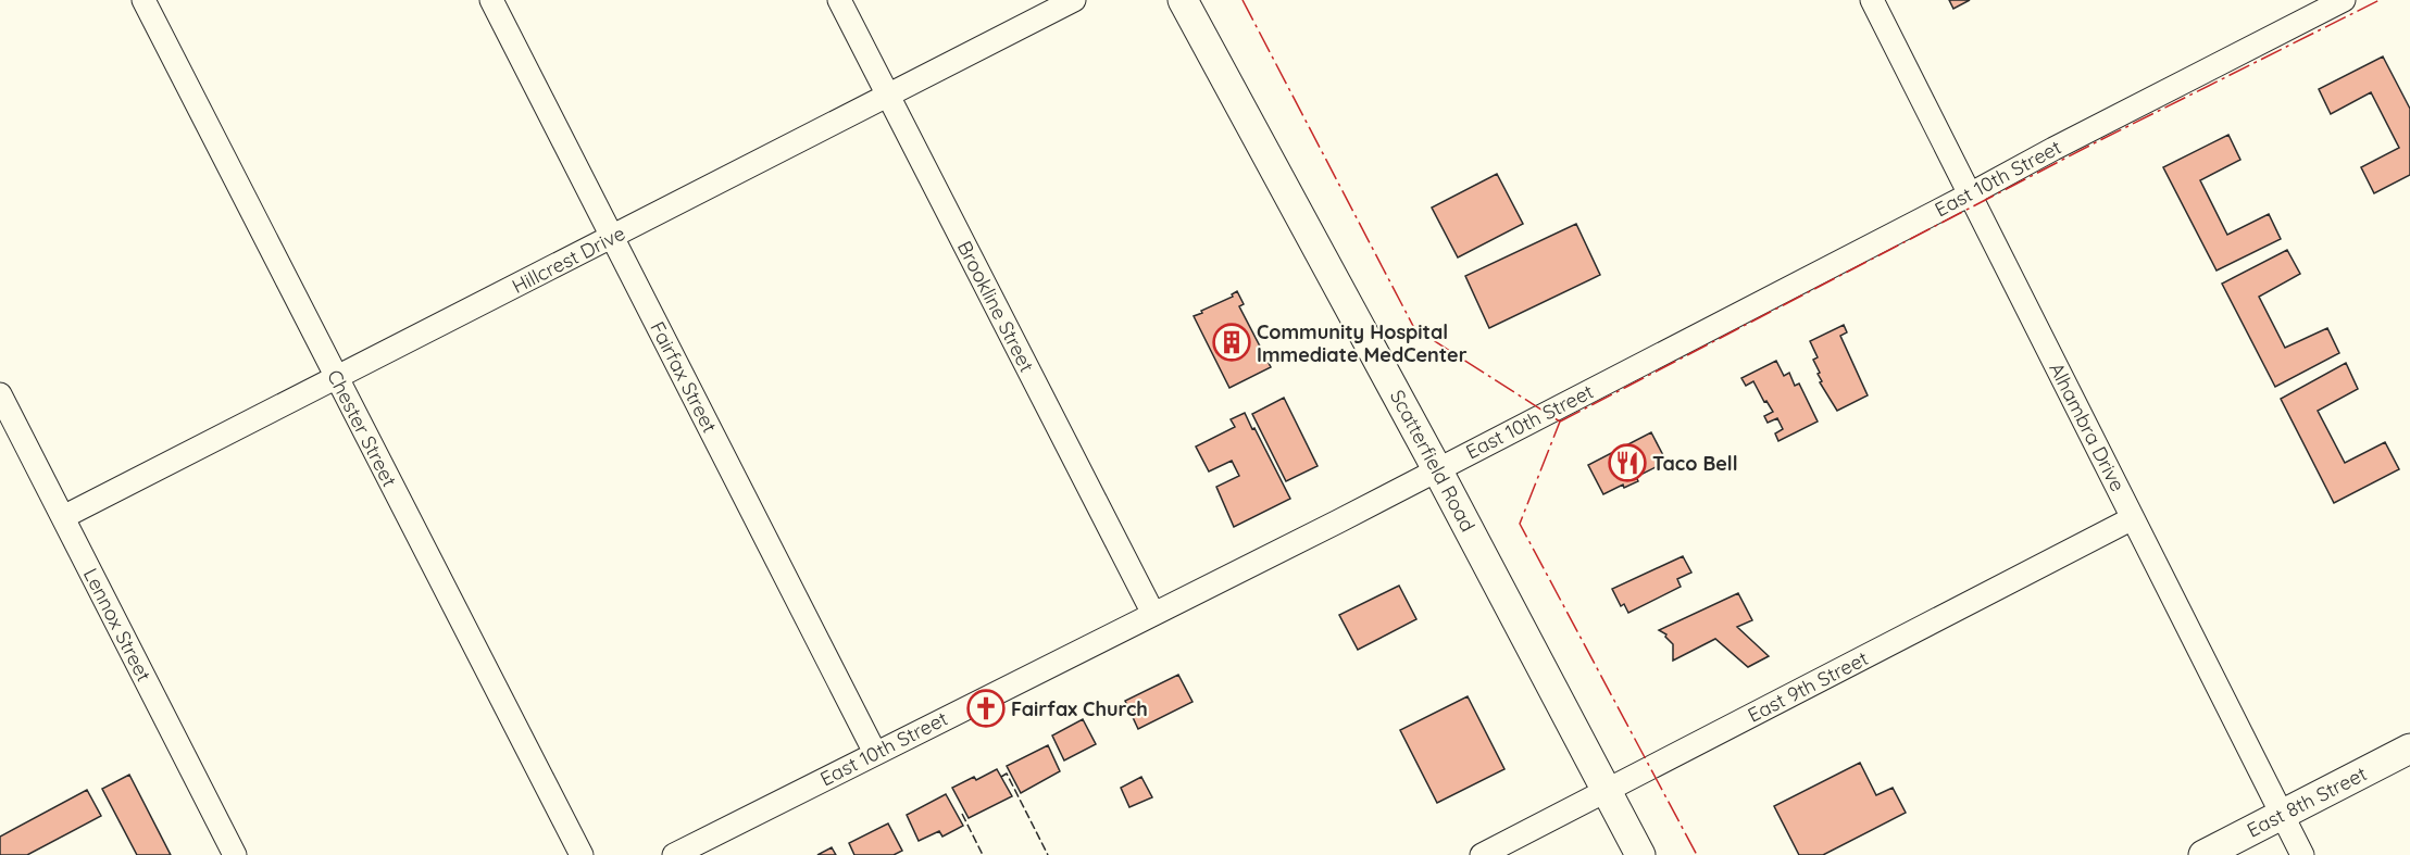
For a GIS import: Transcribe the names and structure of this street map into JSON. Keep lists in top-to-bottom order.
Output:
{
  "streets": {
    "main road": ["Scatterfield Road", "East 8th Street"],
    "street": [
      "East 10th Street",
      "Hillcrest Drive",
      "Brookline Street",
      "Fairfax Street",
      "Alhambra Drive",
      "Chester Street",
      "Lennox Street",
      "East 9th Street"
    ]
  },
  "crossings": [
    ["East 10th Street", "Brookline Street"],
    ["East 10th Street", "Fairfax Street"],
    ["East 10th Street", "Alhambra Drive"],
    ["East 10th Street", "Scatterfield Road"],
    ["Hillcrest Drive", "Brookline Street"],
    ["Hillcrest Drive", "Fairfax Street"],
    ["Hillcrest Drive", "Chester Street"],
    ["Hillcrest Drive", "Lennox Street"],
    ["Alhambra Drive", "East 9th Street"],
    ["Alhambra Drive", "East 8th Street"],
    ["Scatterfield Road", "East 9th Street"]
  ],
  "places": {
    "building": ["Community Hospital Immediate MedCenter"],
    "restaurant": ["Taco Bell"],
    "church": ["Fairfax Church"]
  }
}
